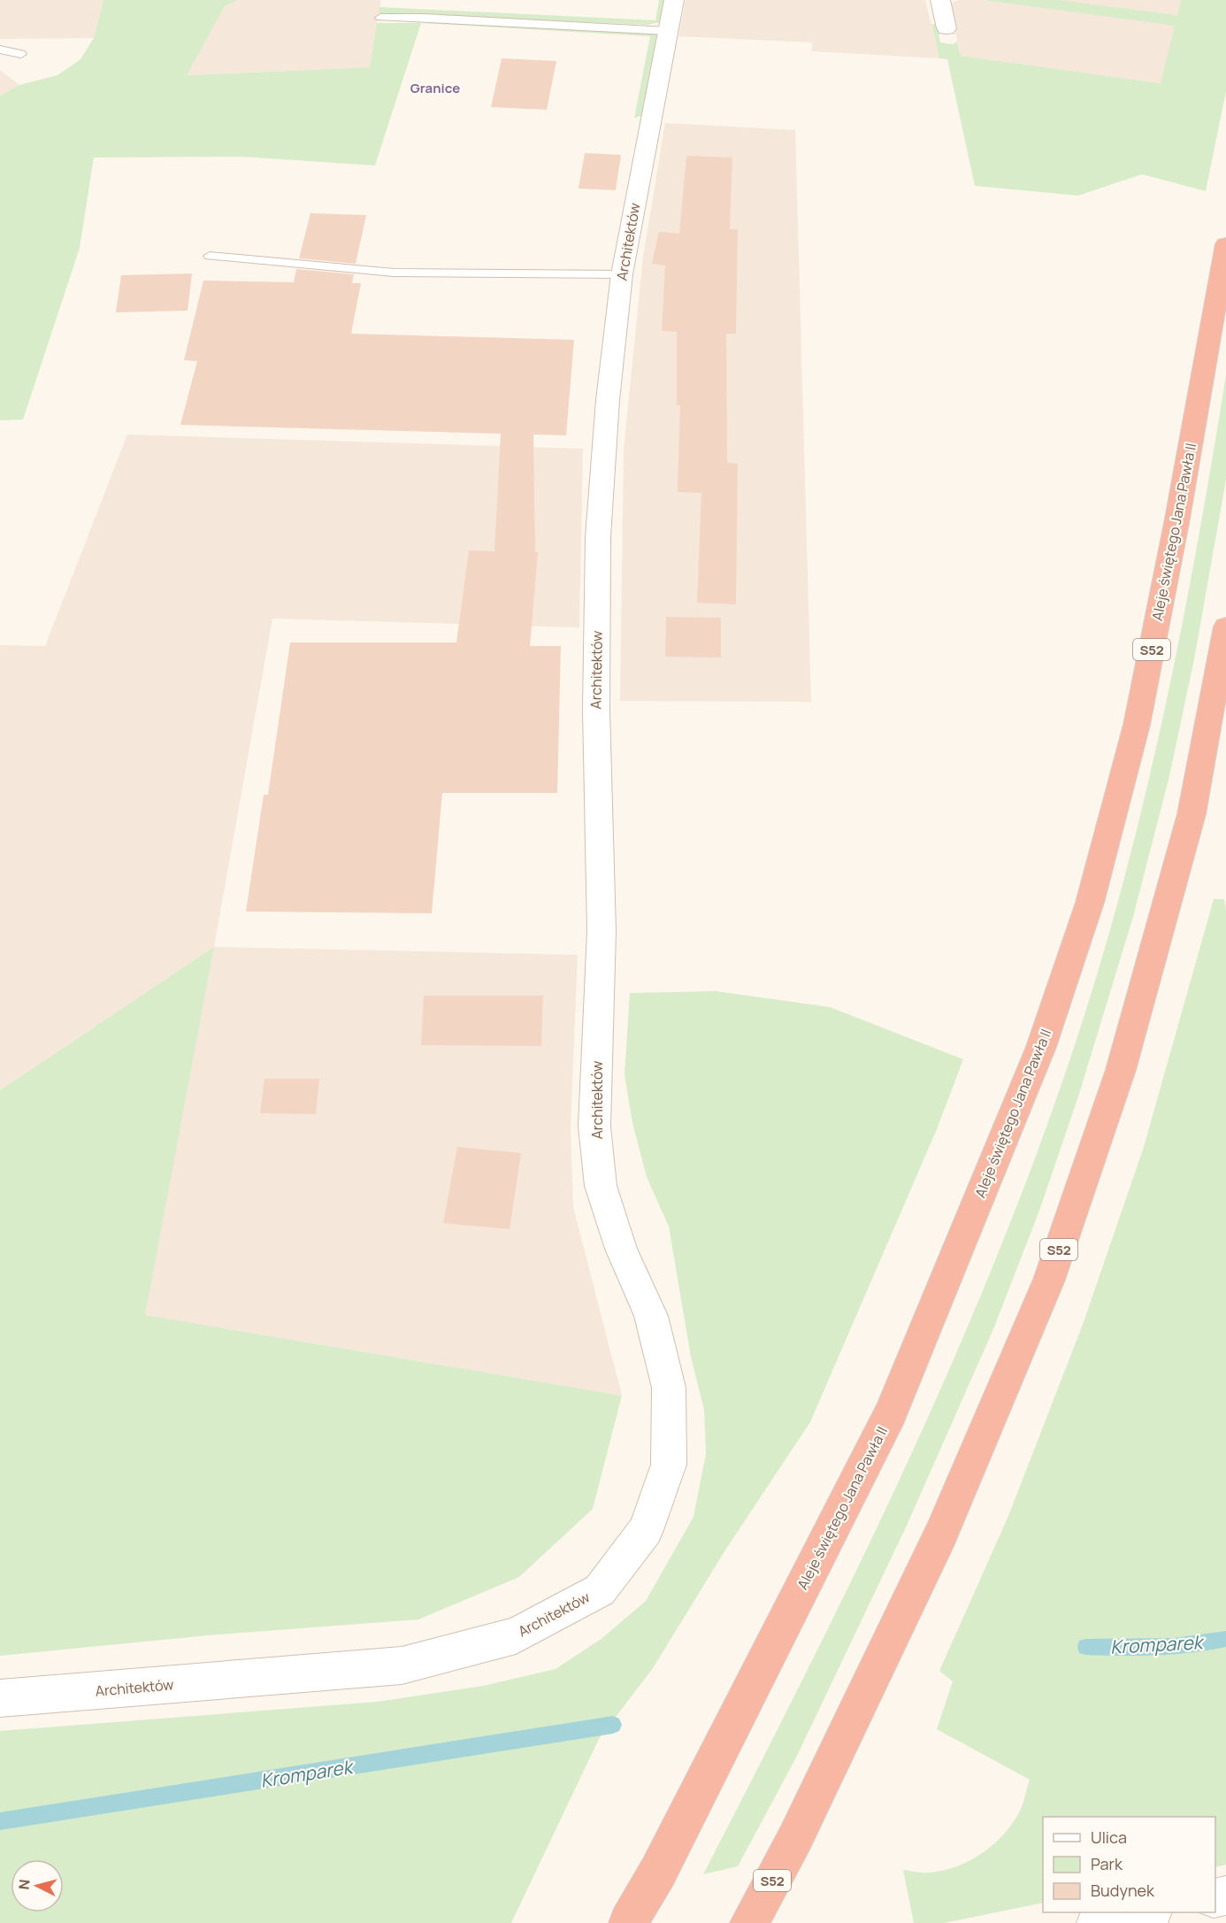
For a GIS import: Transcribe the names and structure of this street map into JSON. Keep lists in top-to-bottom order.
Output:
{
  "streets": {
    "highway": ["Aleje świętego Jana Pawła II", "S52"],
    "street": ["Architektów"]
  },
  "districts": ["Granice"],
  "water": ["Kromparek"],
  "legend": ["Ulica", "Park", "Budynek"],
  "north": "left"
}
